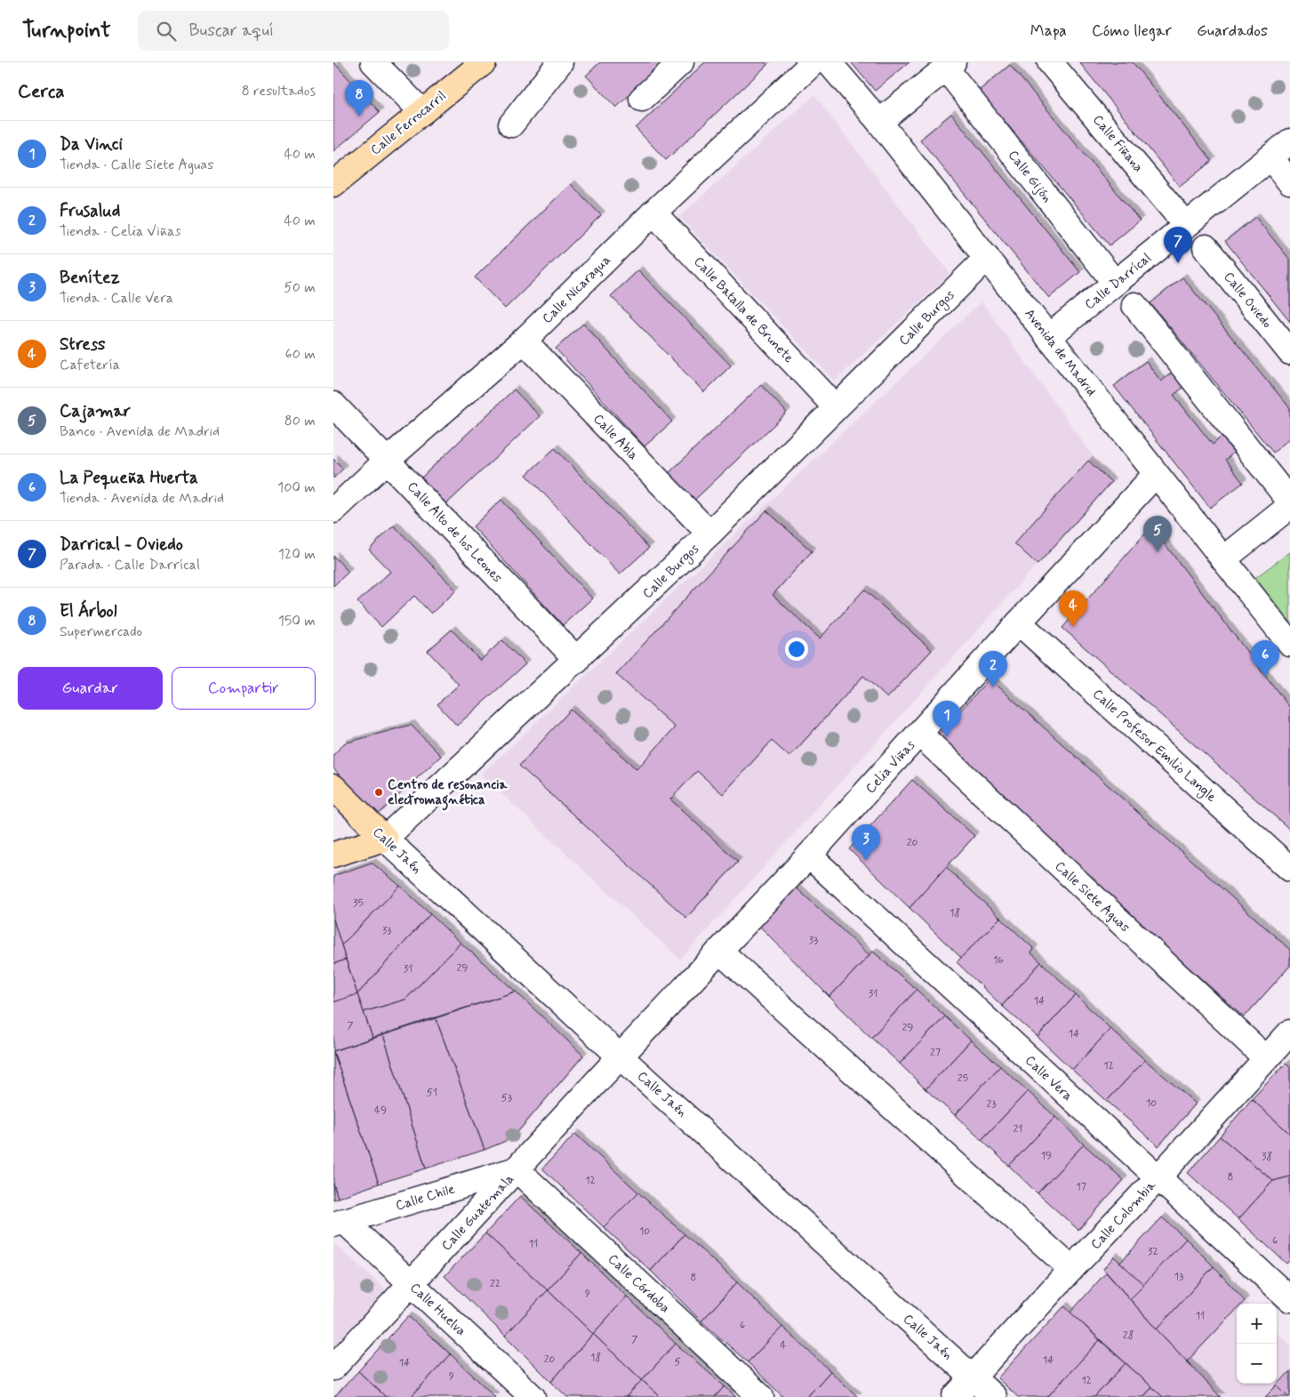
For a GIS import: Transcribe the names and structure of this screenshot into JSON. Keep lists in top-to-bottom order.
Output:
{
  "streets": {
    "main road": ["Calle Ferrocarril", "Calle Burgos", "Calle Jaén"],
    "street": [
      "Calle Fiñana",
      "Calle Gijón",
      "Calle Darrícal",
      "Calle Nicaragua",
      "Calle Oviedo",
      "Calle Batalla de Brunete",
      "Avenida de Madrid",
      "Calle Abla",
      "Calle Alto de los Leones",
      "Calle Profesor Emilio Langle",
      "Celia Viñas",
      "Calle Siete Aguas",
      "Calle Vera",
      "Calle Chile",
      "Calle Guatemala",
      "Calle Colombia",
      "Calle Córdoba",
      "Calle Huelva"
    ]
  },
  "crossings": [
    ["Calle Fiñana", "Calle Darrícal"],
    ["Calle Gijón", "Calle Darrícal"],
    ["Calle Darrícal", "Avenida de Madrid"],
    ["Calle Nicaragua", "Calle Batalla de Brunete"],
    ["Calle Nicaragua", "Calle Abla"],
    ["Calle Nicaragua", "Calle Alto de los Leones"],
    ["Calle Batalla de Brunete", "Calle Burgos"],
    ["Calle Burgos", "Avenida de Madrid"],
    ["Calle Burgos", "Calle Abla"],
    ["Calle Burgos", "Calle Alto de los Leones"],
    ["Calle Burgos", "Calle Jaén"],
    ["Avenida de Madrid", "Celia Viñas"],
    ["Calle Profesor Emilio Langle", "Celia Viñas"],
    ["Celia Viñas", "Calle Jaén"],
    ["Celia Viñas", "Calle Siete Aguas"],
    ["Celia Viñas", "Calle Vera"],
    ["Celia Viñas", "Calle Guatemala"],
    ["Calle Jaén", "Calle Guatemala"],
    ["Calle Jaén", "Calle Colombia"],
    ["Calle Siete Aguas", "Calle Colombia"],
    ["Calle Vera", "Calle Colombia"],
    ["Calle Chile", "Calle Guatemala"],
    ["Calle Chile", "Calle Córdoba"],
    ["Calle Chile", "Calle Huelva"],
    ["Calle Guatemala", "Calle Córdoba"],
    ["Calle Guatemala", "Calle Huelva"]
  ],
  "places": ["Centro de resonancia electromagnética"],
  "house_numbers": [
    "20",
    "35",
    "18",
    "33",
    "33",
    "16",
    "29",
    "31",
    "31",
    "14",
    "7",
    "29",
    "14",
    "27",
    "12",
    "25",
    "51",
    "53",
    "10",
    "23",
    "49",
    "21",
    "19",
    "38",
    "8",
    "12",
    "17",
    "10",
    "6",
    "11",
    "32",
    "13",
    "8",
    "22",
    "9",
    "11",
    "6",
    "28",
    "7",
    "4",
    "18",
    "20",
    "14",
    "5",
    "14",
    "9",
    "12"
  ],
  "page": {
    "header": "Turnpoint",
    "search": "Buscar aquí",
    "nav": ["Mapa", "Cómo llegar", "Guardados"],
    "heading": ["Cerca", "8 resultados"],
    "pins": [
      "8",
      "7",
      "5",
      "4",
      "6",
      "2",
      "1",
      "3"
    ],
    "list": [
      {
        "mark": "1",
        "name": "Da Vinci",
        "note": "Tienda · Calle Siete Aguas",
        "value": "40 m"
      },
      {
        "mark": "2",
        "name": "Frusalud",
        "note": "Tienda · Celia Viñas",
        "value": "40 m"
      },
      {
        "mark": "3",
        "name": "Benítez",
        "note": "Tienda · Calle Vera",
        "value": "50 m"
      },
      {
        "mark": "4",
        "name": "Stress",
        "note": "Cafetería",
        "value": "60 m"
      },
      {
        "mark": "5",
        "name": "Cajamar",
        "note": "Banco · Avenida de Madrid",
        "value": "80 m"
      },
      {
        "mark": "6",
        "name": "La Pequeña Huerta",
        "note": "Tienda · Avenida de Madrid",
        "value": "100 m"
      },
      {
        "mark": "7",
        "name": "Darrical - Oviedo",
        "note": "Parada · Calle Darrícal",
        "value": "120 m"
      },
      {
        "mark": "8",
        "name": "El Árbol",
        "note": "Supermercado",
        "value": "150 m"
      }
    ],
    "buttons": ["Guardar", "Compartir"],
    "map_buttons": ["+", "−"]
  }
}
